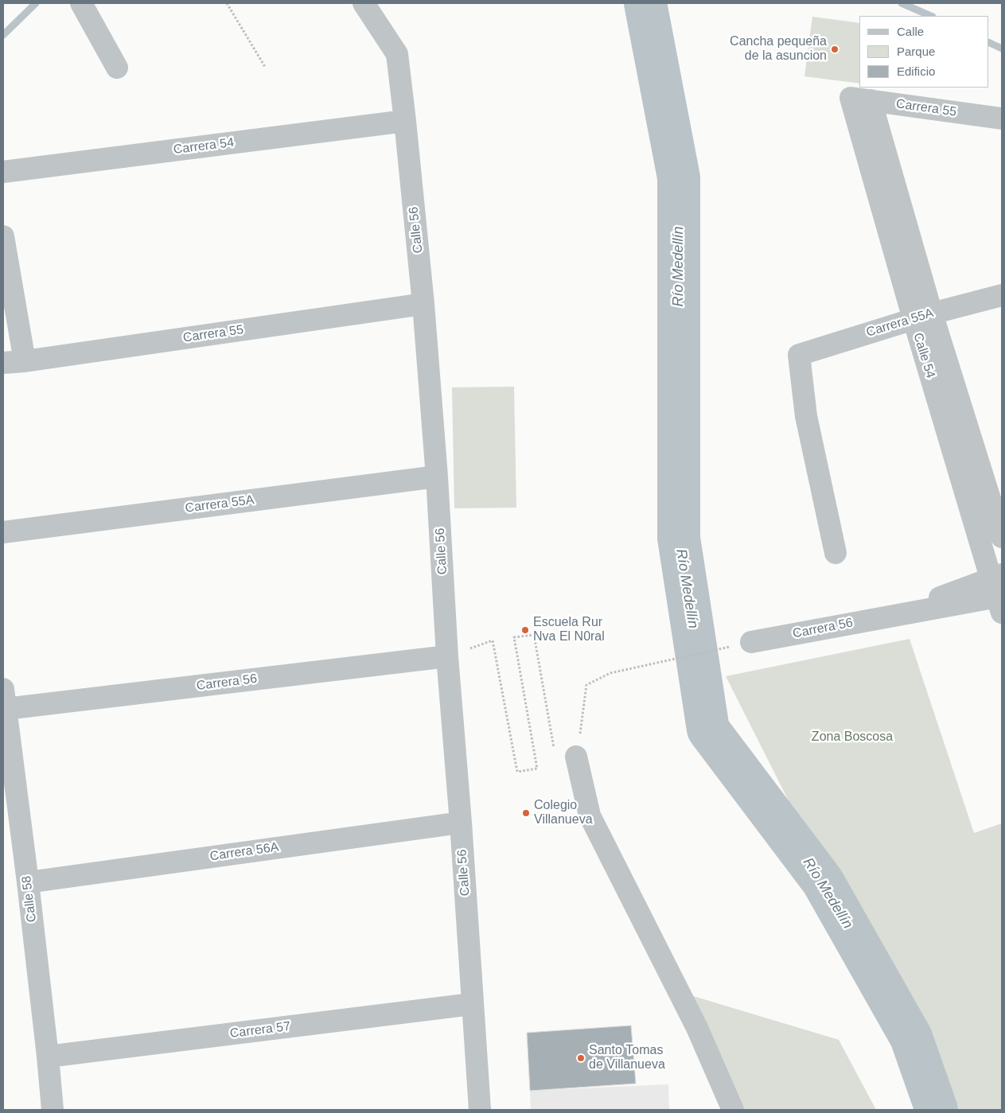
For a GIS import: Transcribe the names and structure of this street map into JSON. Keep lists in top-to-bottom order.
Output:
{
  "streets": {
    "street": [
      "Carrera 55",
      "Carrera 54",
      "Calle 56",
      "Carrera 55A",
      "Calle 54",
      "Carrera 56",
      "Carrera 56A",
      "Calle 58",
      "Carrera 57"
    ]
  },
  "crossings": [
    ["Carrera 55", "Calle 56"],
    ["Carrera 55", "Calle 54"],
    ["Carrera 54", "Calle 56"],
    ["Calle 56", "Carrera 55A"],
    ["Calle 56", "Carrera 56"],
    ["Calle 56", "Carrera 56A"],
    ["Calle 56", "Carrera 57"],
    ["Carrera 55A", "Calle 54"],
    ["Calle 54", "Carrera 56"],
    ["Carrera 56", "Calle 58"],
    ["Carrera 56A", "Calle 58"],
    ["Calle 58", "Carrera 57"]
  ],
  "water": ["Río Medellín"],
  "parks": ["Zona Boscosa"],
  "places": [
    "Cancha pequeña de la asuncion",
    "Escuela Rur Nva El N0ral",
    "Colegio Villanueva",
    "Santo Tomas de Villanueva"
  ],
  "legend": ["Calle", "Parque", "Edificio"]
}
